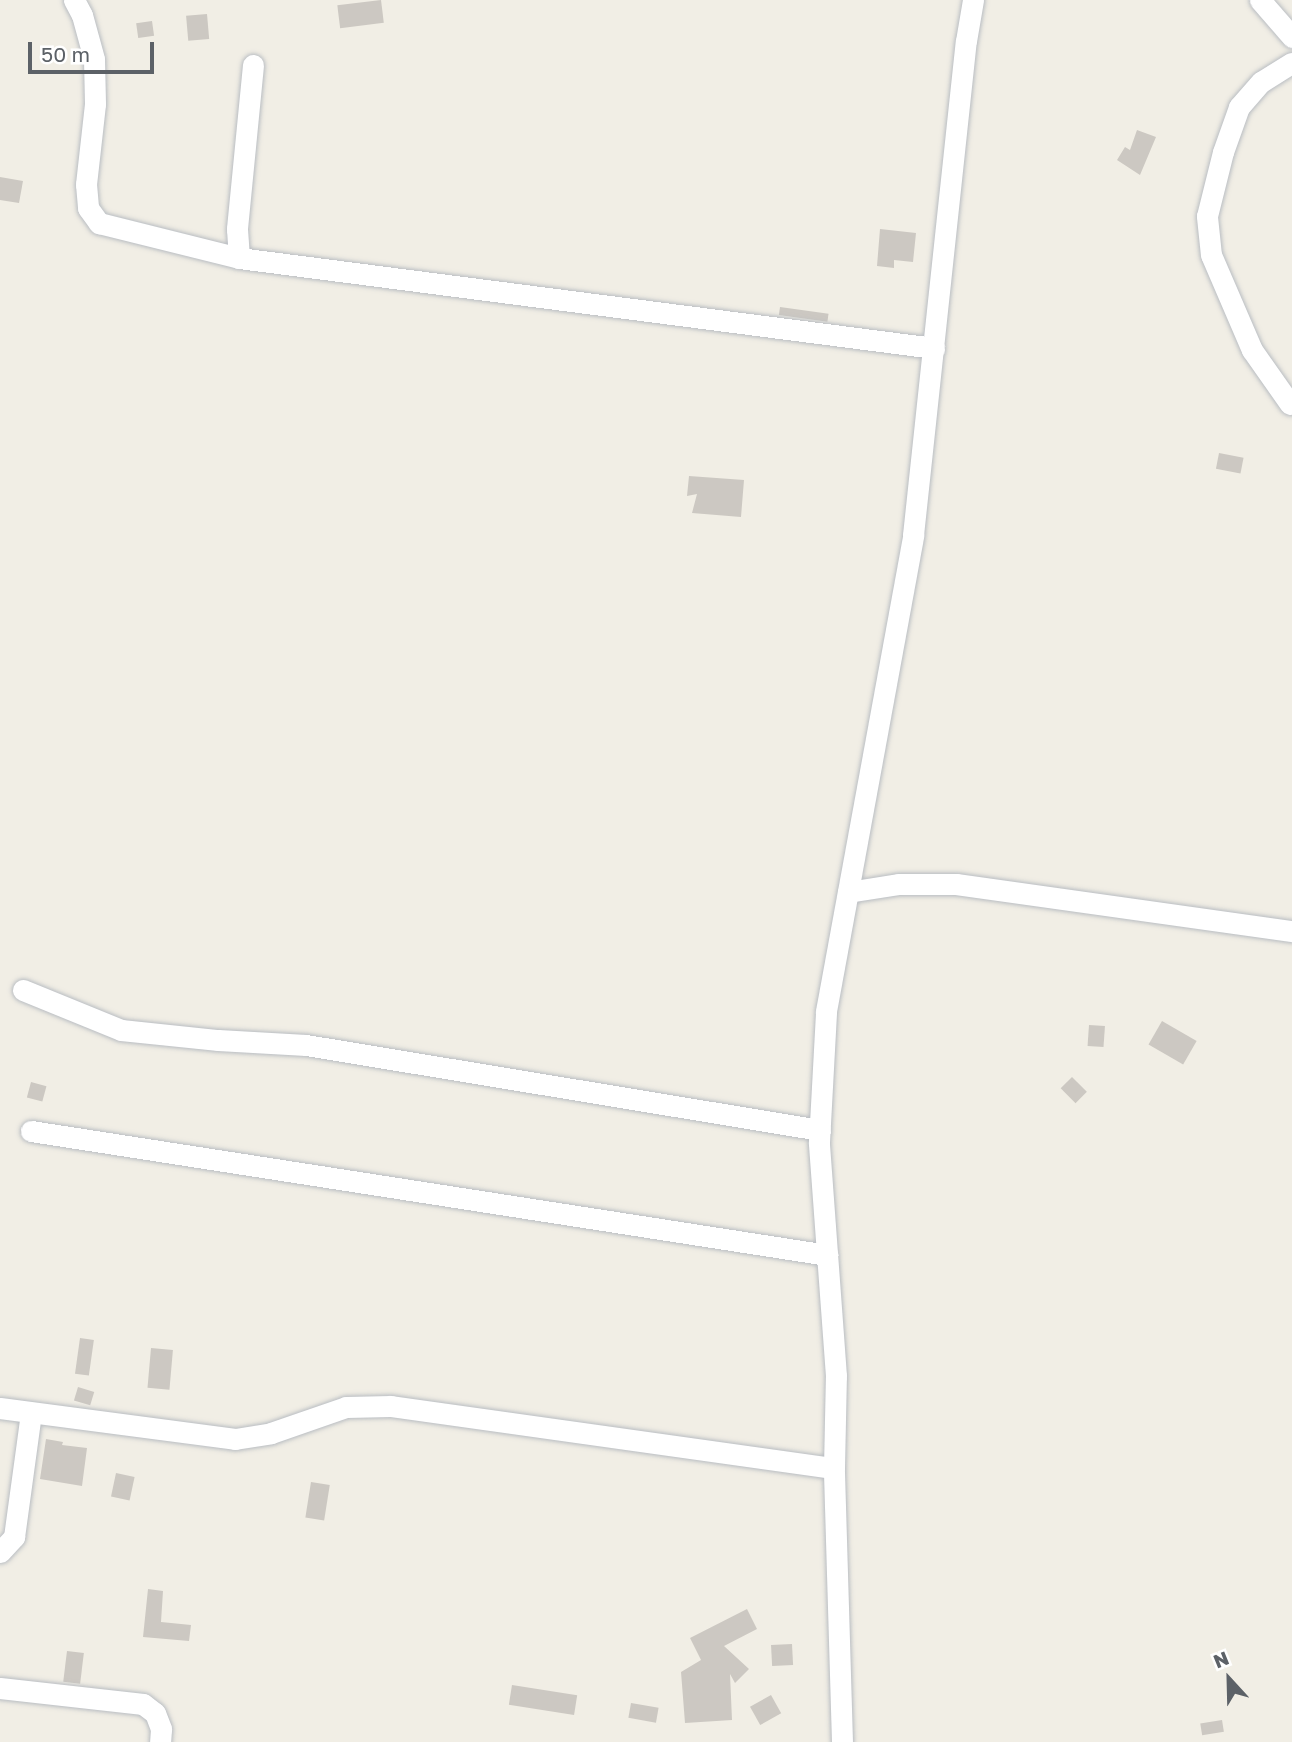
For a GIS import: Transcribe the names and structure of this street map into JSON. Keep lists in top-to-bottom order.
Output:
{
  "scale_bar": "50 m",
  "north": "top"
}
